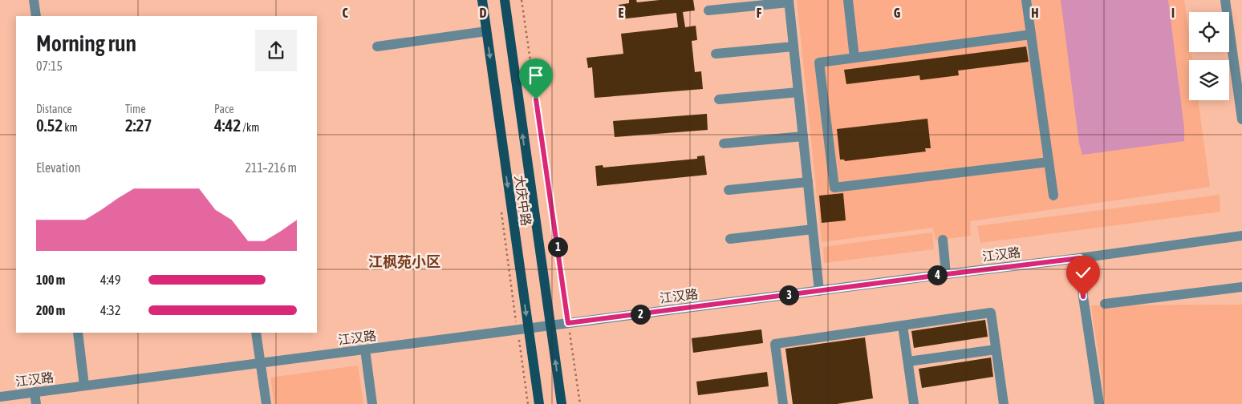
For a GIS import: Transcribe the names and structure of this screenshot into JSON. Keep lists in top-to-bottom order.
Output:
{
  "streets": {
    "main road": ["大庆中路"],
    "street": ["江汉路"]
  },
  "crossings": [
    ["大庆中路", "江汉路"]
  ],
  "districts": ["江枫苑小区"],
  "page": {
    "heading": ["Morning run", "07:15"],
    "stats": [
      ["Distance", "0.52 km"],
      ["Time", "2:27"],
      ["Pace", "4:42 /km"]
    ],
    "chart": ["Elevation", "211–216 m"],
    "pins": [
      "1",
      "4",
      "3",
      "2"
    ],
    "list": [
      {
        "name": "100 m",
        "note": "4:49"
      },
      {
        "name": "200 m",
        "note": "4:32"
      }
    ]
  },
  "grid": {
    "columns": [
      "C",
      "D",
      "E",
      "F",
      "G",
      "H",
      "I"
    ]
  }
}
